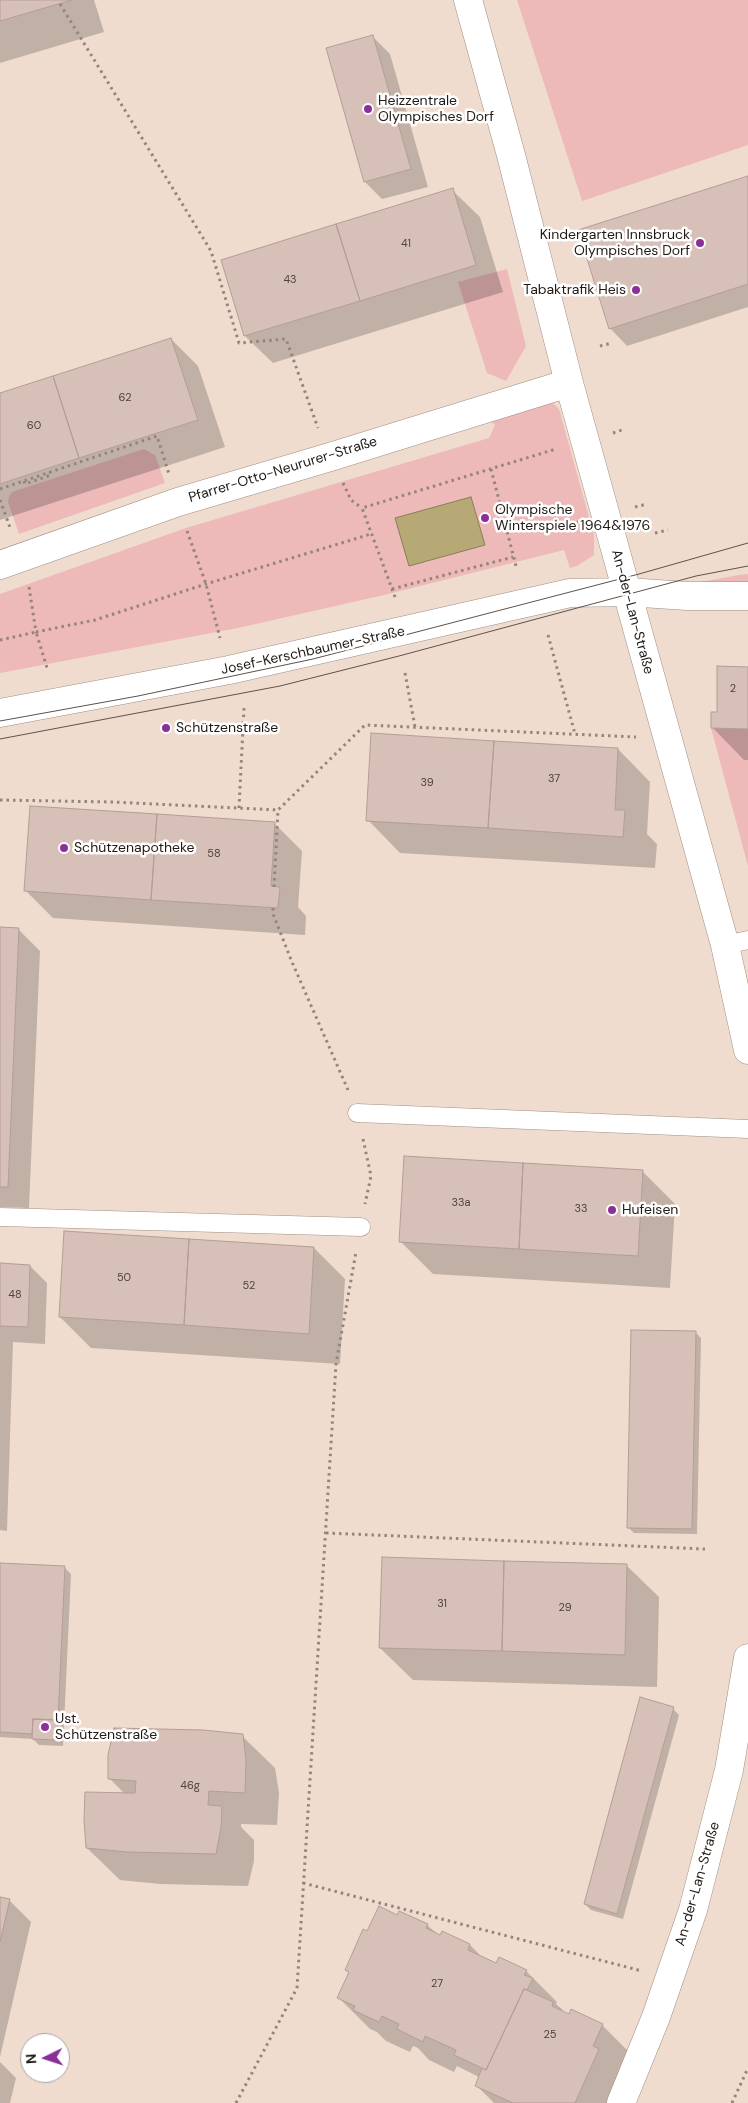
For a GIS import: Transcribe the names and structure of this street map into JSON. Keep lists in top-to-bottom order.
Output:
{
  "streets": {
    "street": ["Pfarrer-Otto-Neururer-Straße", "An-der-Lan-Straße", "Josef-Kerschbaumer-Straße"]
  },
  "crossings": [
    ["Pfarrer-Otto-Neururer-Straße", "An-der-Lan-Straße"],
    ["An-der-Lan-Straße", "Josef-Kerschbaumer-Straße"]
  ],
  "places": [
    "Heizzentrale Olympisches Dorf",
    "Kindergarten Innsbruck Olympisches Dorf",
    "Tabaktrafik Heis",
    "Olympische Winterspiele 1964&1976",
    "Schützenstraße",
    "Schützenapotheke",
    "Hufeisen",
    "Ust. Schützenstraße"
  ],
  "house_numbers": [
    "41",
    "43",
    "62",
    "60",
    "2",
    "37",
    "39",
    "58",
    "33a",
    "33",
    "50",
    "52",
    "48",
    "31",
    "29",
    "46g",
    "27",
    "25"
  ],
  "north": "left"
}
